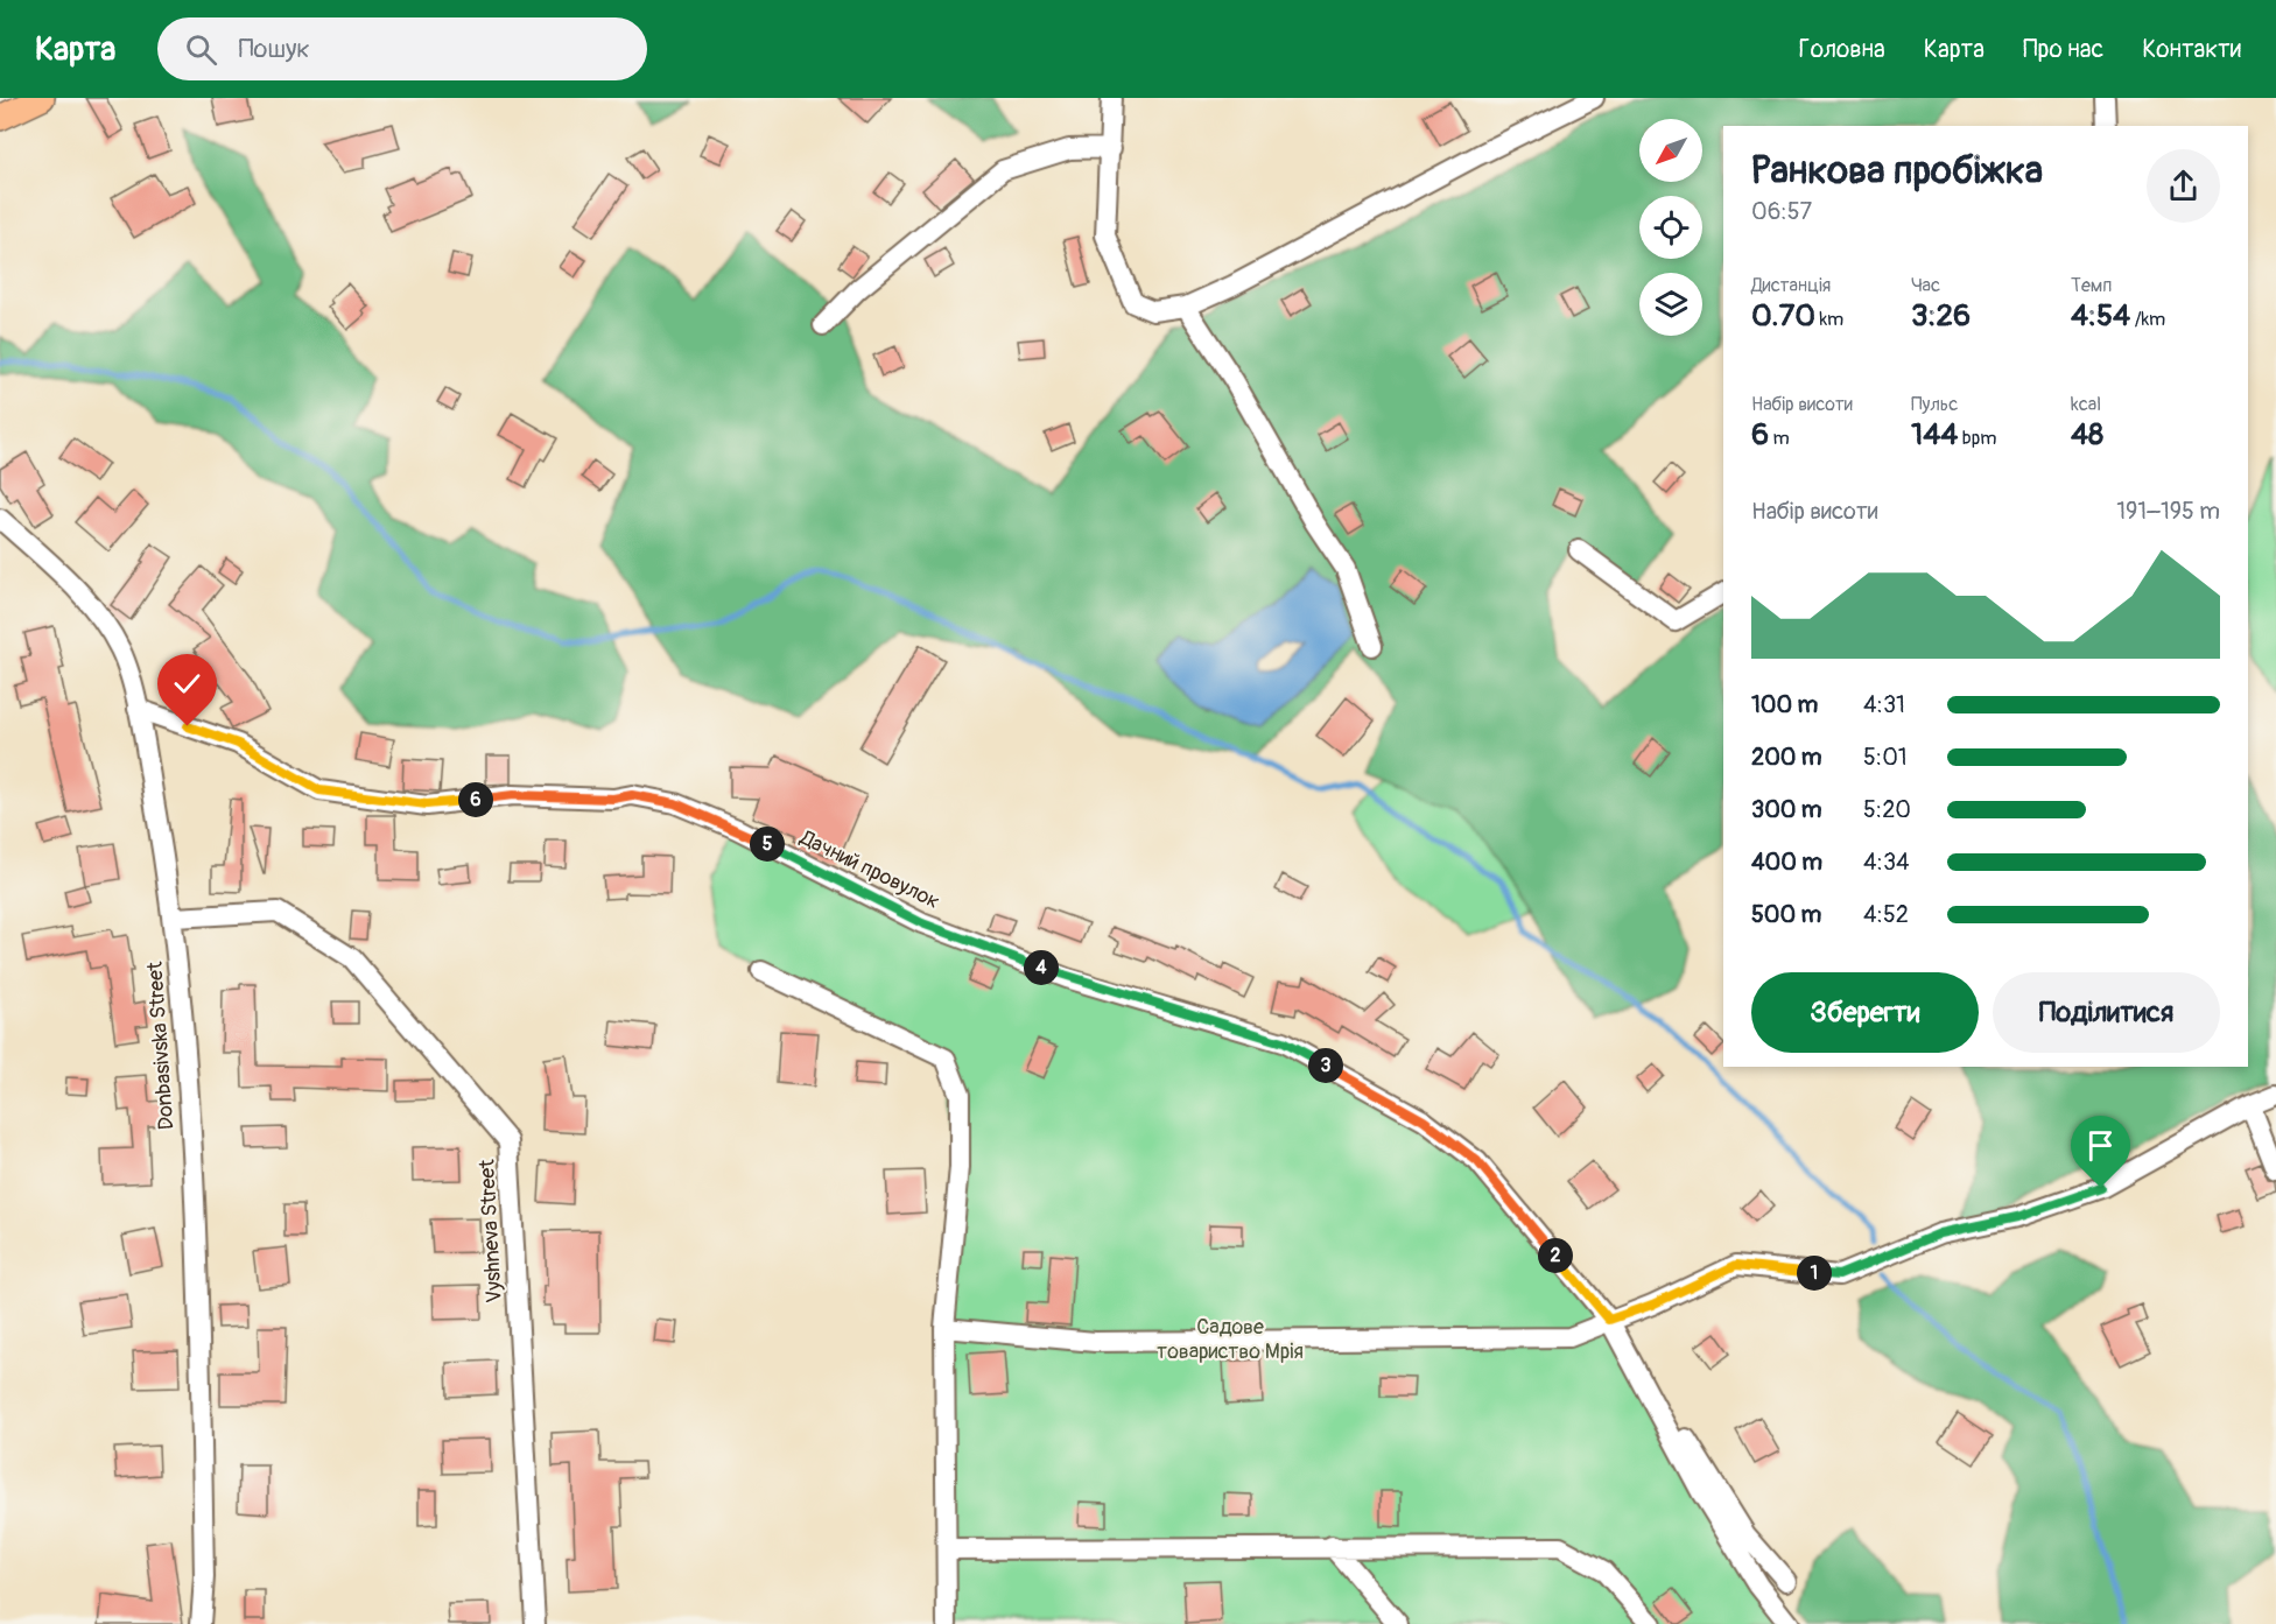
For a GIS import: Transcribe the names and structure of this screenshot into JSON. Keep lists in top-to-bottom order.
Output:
{
  "streets": {
    "street": ["Дачний провулок", "Donbasivska Street", "Vyshneva Street"]
  },
  "crossings": [
    ["Дачний провулок", "Donbasivska Street"],
    ["Donbasivska Street", "Vyshneva Street"]
  ],
  "parks": ["Садове товариство Мрія"],
  "north": "bottom left",
  "page": {
    "header": "Карта",
    "search": "Пошук",
    "nav": [
      "Головна",
      "Карта",
      "Про нас",
      "Контакти"
    ],
    "heading": ["Ранкова пробіжка", "06:57"],
    "stats": [
      ["Дистанція", "0.70 km"],
      ["Час", "3:26"],
      ["Темп", "4:54 /km"],
      ["Набір висоти", "6 m"],
      ["Пульс", "144 bpm"],
      ["kcal", "48"]
    ],
    "chart": ["Набір висоти", "191–195 m"],
    "list": [
      {
        "name": "100 m",
        "note": "4:31"
      },
      {
        "name": "200 m",
        "note": "5:01"
      },
      {
        "name": "300 m",
        "note": "5:20"
      },
      {
        "name": "400 m",
        "note": "4:34"
      },
      {
        "name": "500 m",
        "note": "4:52"
      }
    ],
    "pins": [
      "6",
      "5",
      "4",
      "3",
      "2",
      "1"
    ],
    "buttons": ["Зберегти", "Поділитися"]
  }
}
